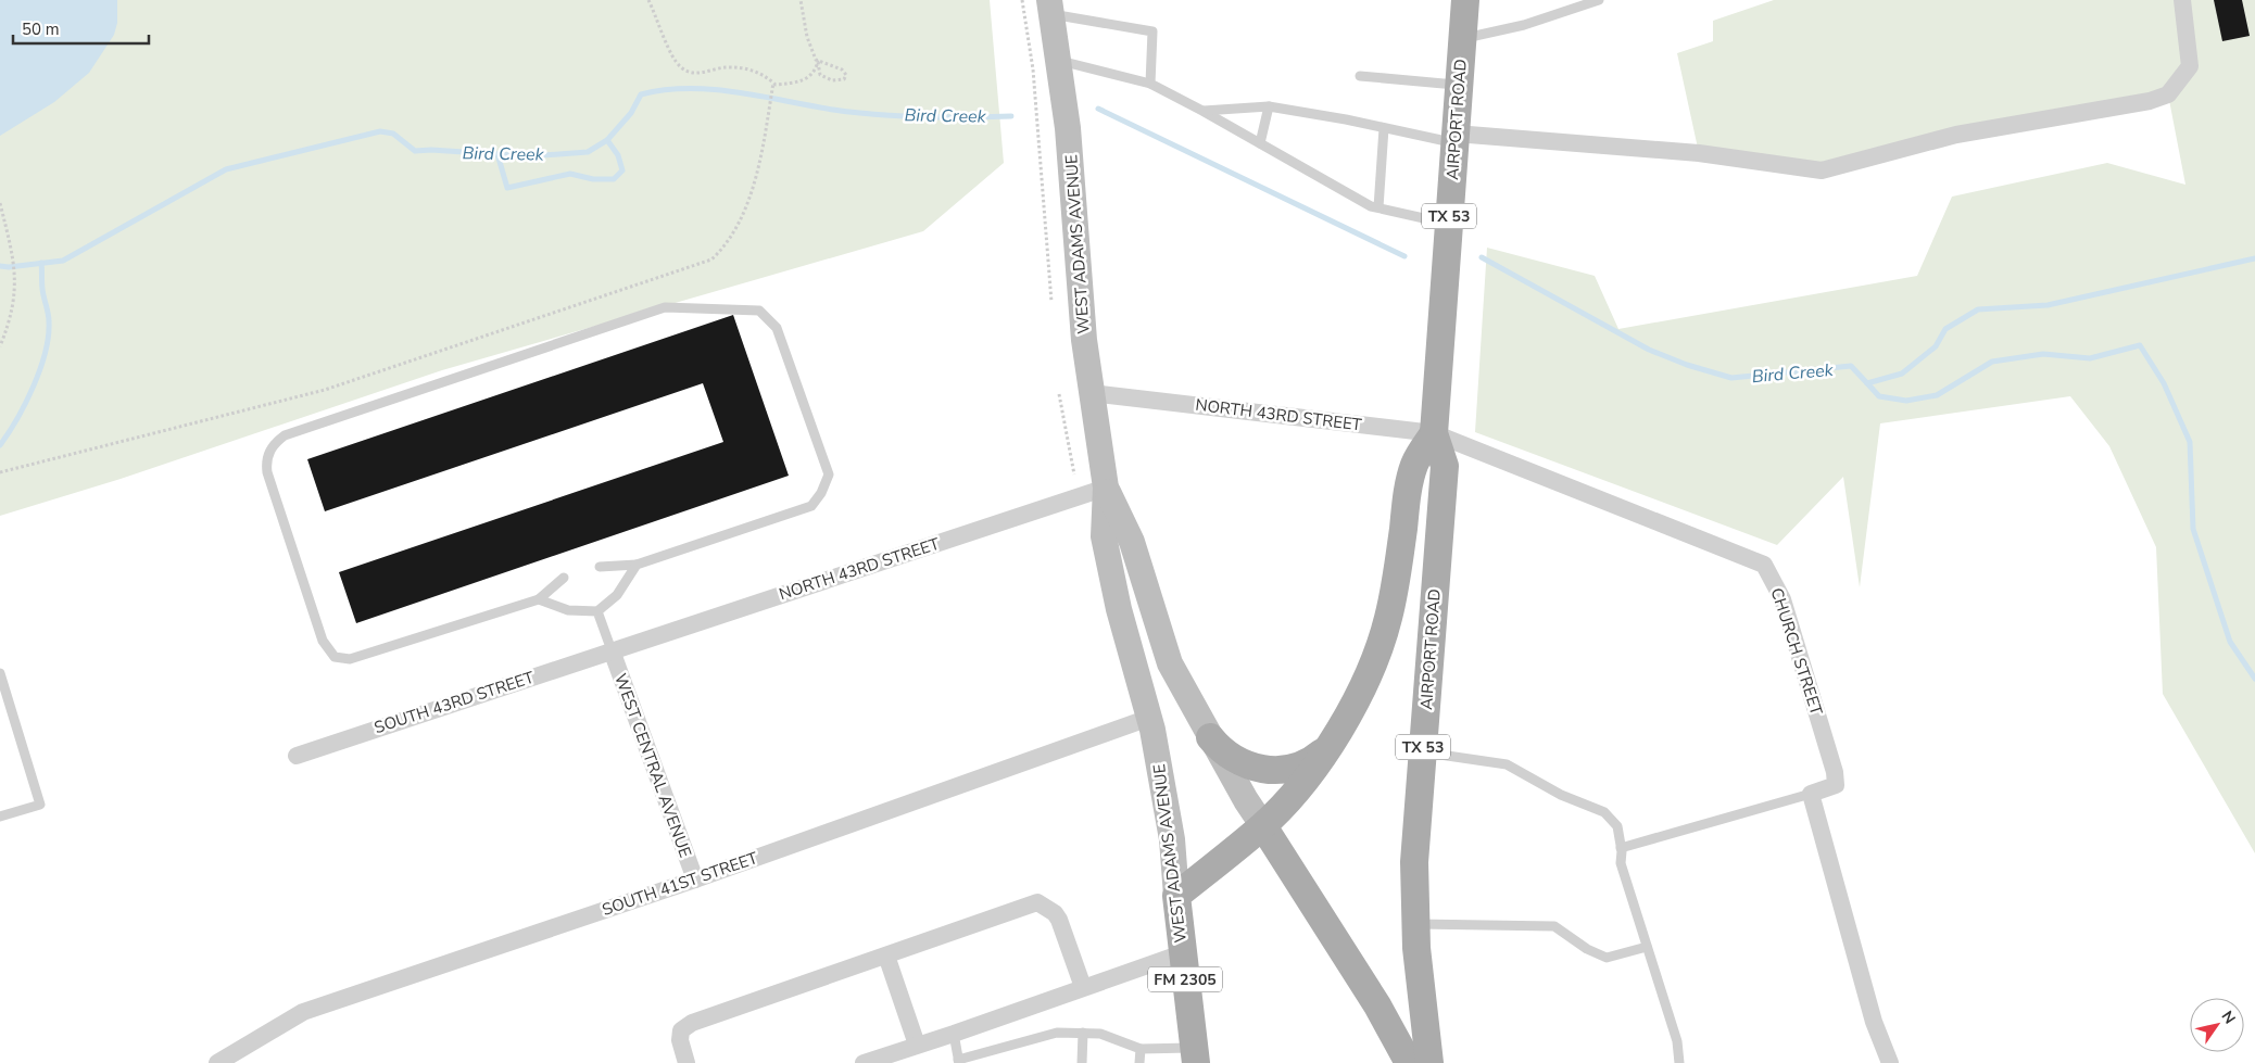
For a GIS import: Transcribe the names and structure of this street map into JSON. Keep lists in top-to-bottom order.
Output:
{
  "streets": {
    "main road": [
      "AIRPORT ROAD",
      "TX 53",
      "WEST ADAMS AVENUE",
      "FM 2305"
    ],
    "street": [
      "NORTH 43RD STREET",
      "CHURCH STREET",
      "SOUTH 43RD STREET",
      "WEST CENTRAL AVENUE",
      "SOUTH 41ST STREET"
    ]
  },
  "crossings": [
    ["AIRPORT ROAD", "WEST ADAMS AVENUE"],
    ["AIRPORT ROAD", "NORTH 43RD STREET"],
    ["AIRPORT ROAD", "CHURCH STREET"],
    ["WEST ADAMS AVENUE", "NORTH 43RD STREET"],
    ["WEST ADAMS AVENUE", "SOUTH 41ST STREET"],
    ["NORTH 43RD STREET", "CHURCH STREET"],
    ["NORTH 43RD STREET", "SOUTH 43RD STREET"],
    ["NORTH 43RD STREET", "WEST CENTRAL AVENUE"],
    ["SOUTH 43RD STREET", "WEST CENTRAL AVENUE"],
    ["WEST CENTRAL AVENUE", "SOUTH 41ST STREET"]
  ],
  "water": ["Bird Creek"],
  "scale_bar": "50 m",
  "north": "top right"
}
